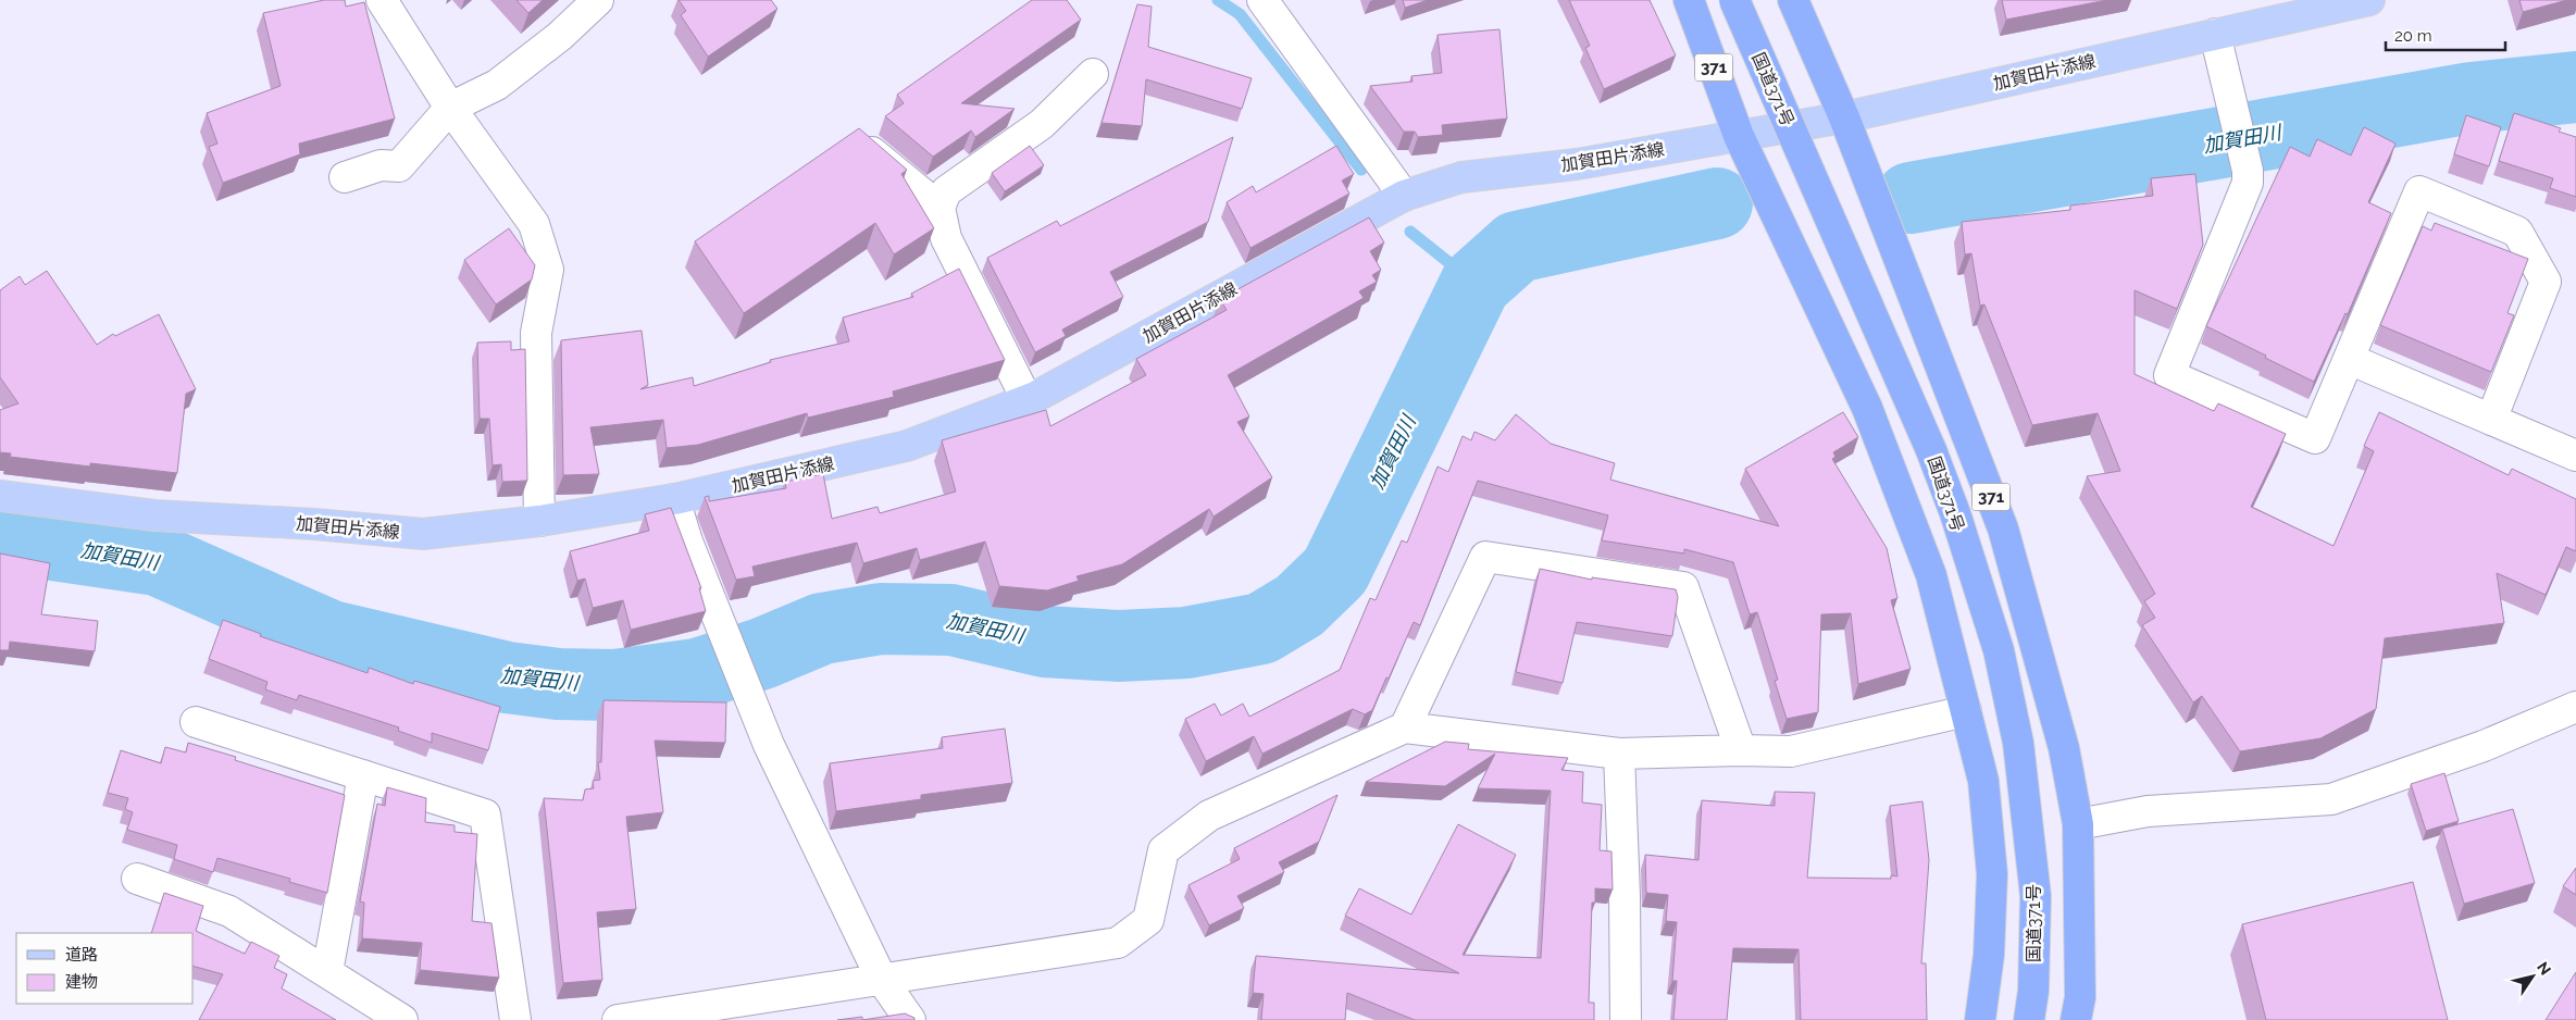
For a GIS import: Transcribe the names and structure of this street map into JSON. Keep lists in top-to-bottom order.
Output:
{
  "streets": {
    "highway": ["371", "国道371号"],
    "main road": ["加賀田片添線"]
  },
  "crossings": [
    ["371", "加賀田片添線"]
  ],
  "water": ["加賀田川"],
  "legend": ["道路", "建物"],
  "scale_bar": "20 m",
  "north": "top right"
}
